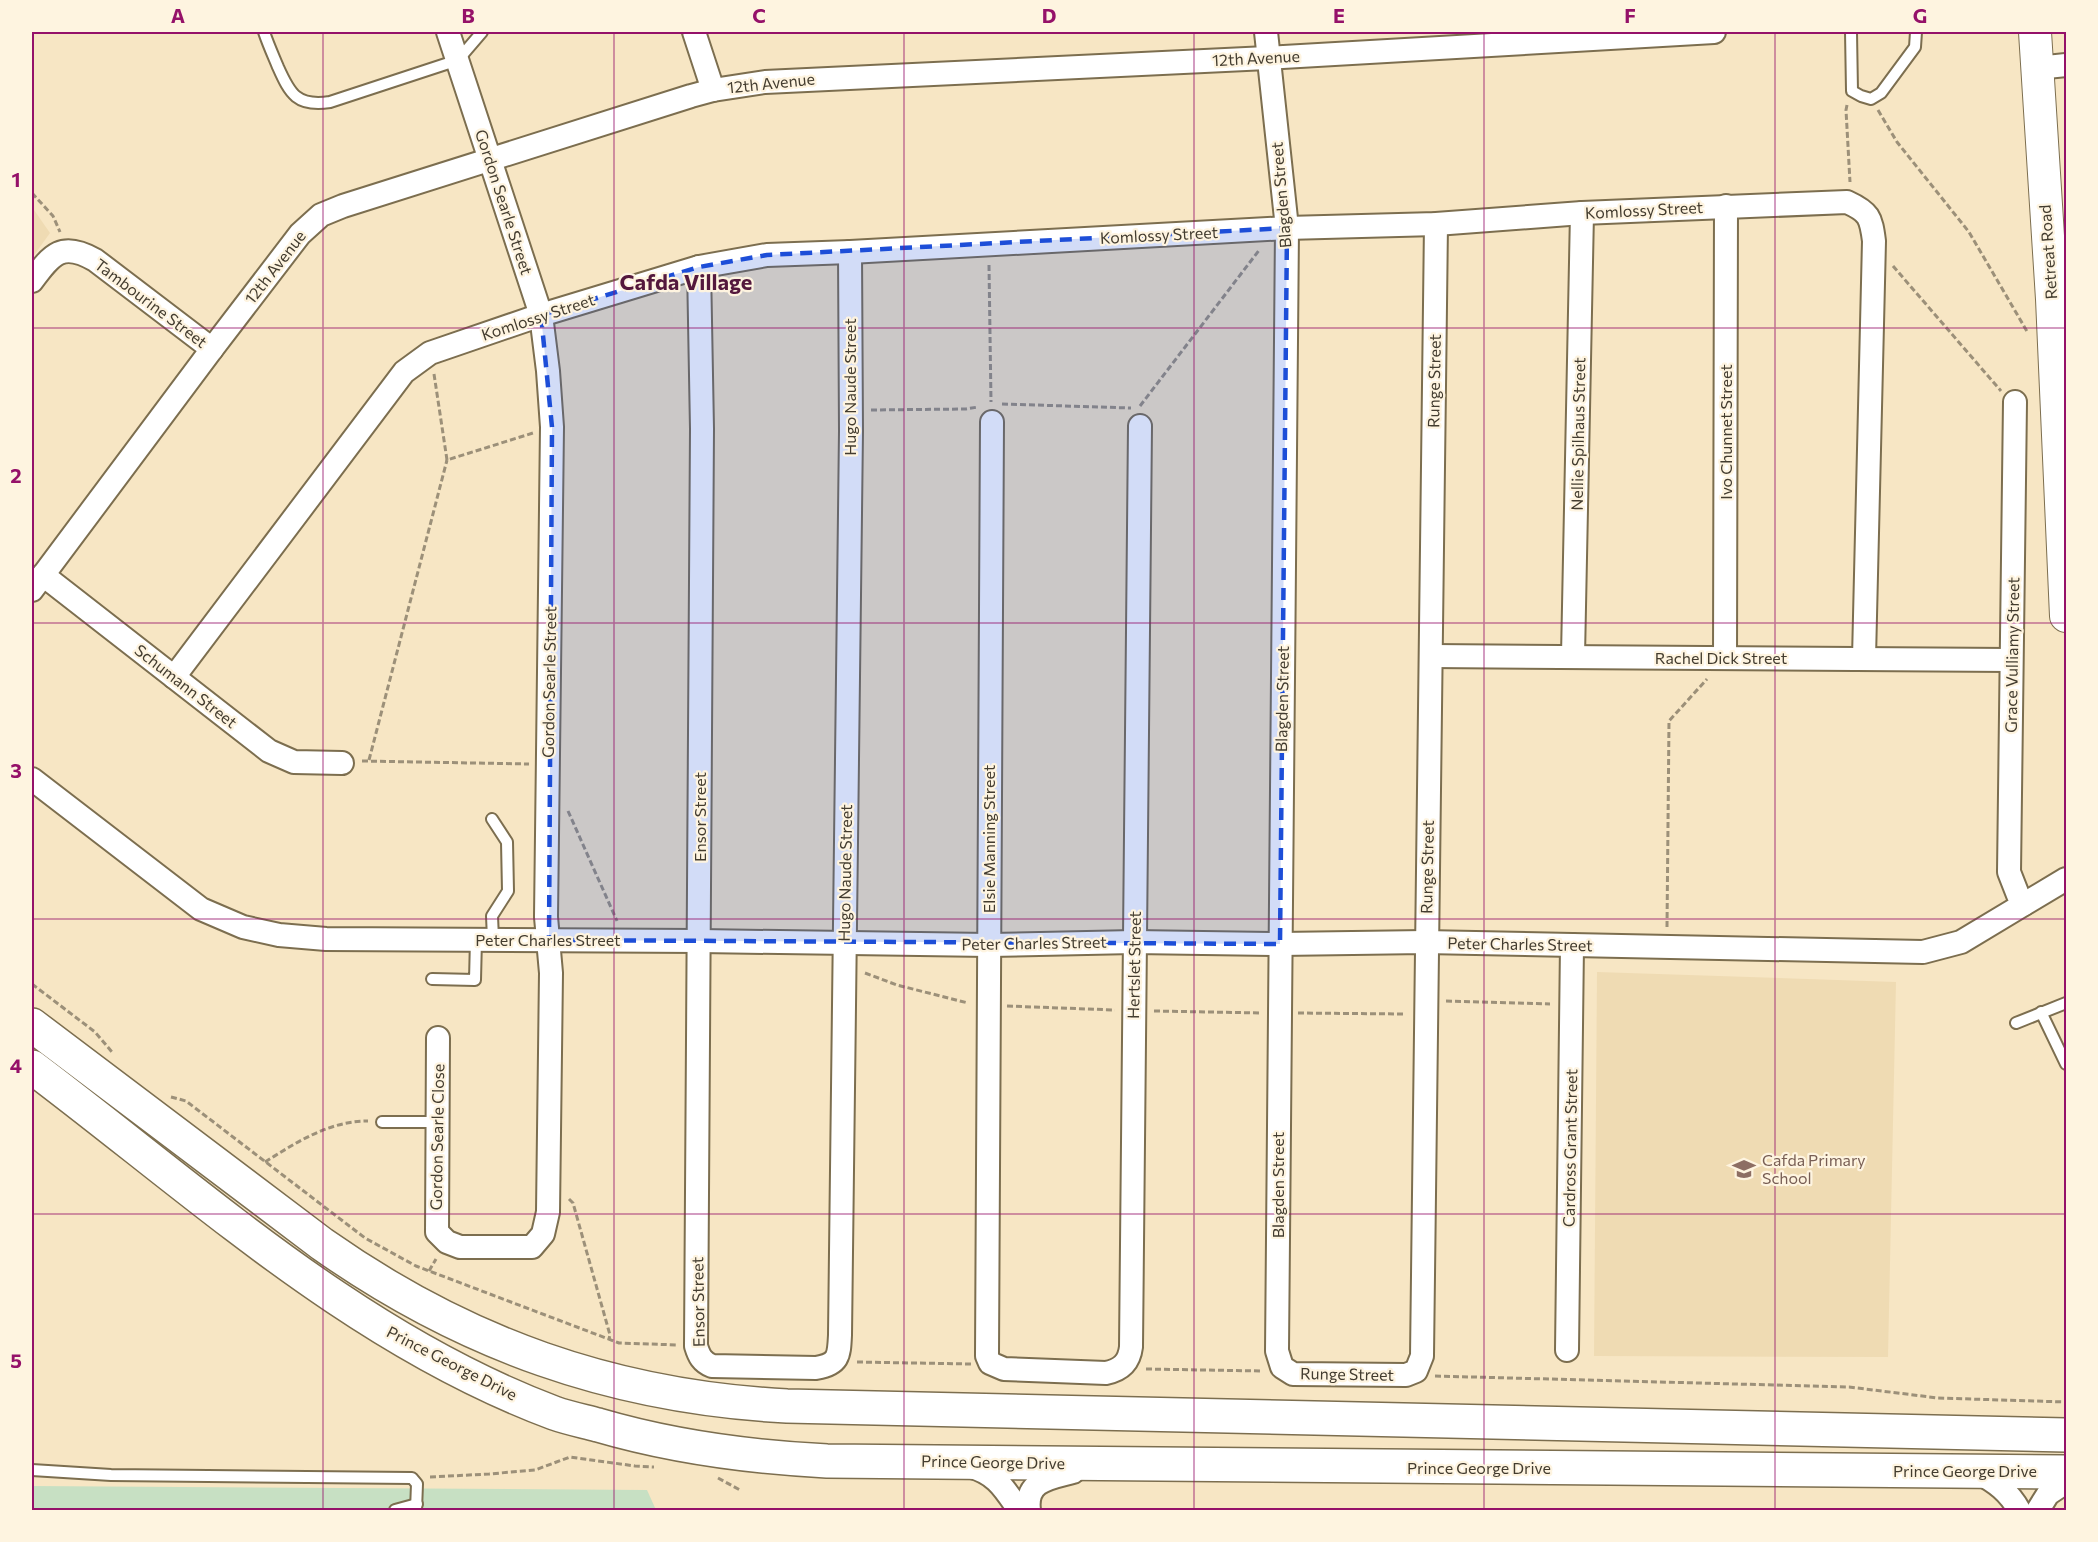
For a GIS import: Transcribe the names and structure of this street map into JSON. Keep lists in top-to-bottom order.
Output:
{
  "streets": {
    "main road": ["Retreat Road", "Prince George Drive"],
    "street": [
      "12th Avenue",
      "Blagden Street",
      "Gordon Searle Street",
      "Komlossy Street",
      "Tambourine Street",
      "Runge Street",
      "Hugo Naude Street",
      "Ivo Chunnet Street",
      "Nellie Spilhaus Street",
      "Grace Vulliamy Street",
      "Rachel Dick Street",
      "Schumann Street",
      "Ensor Street",
      "Elsie Manning Street",
      "Peter Charles Street",
      "Hertslet Street",
      "Gordon Searle Close",
      "Cardross Grant Street"
    ]
  },
  "crossings": [
    ["12th Avenue", "Blagden Street"],
    ["12th Avenue", "Gordon Searle Street"],
    ["12th Avenue", "Tambourine Street"],
    ["12th Avenue", "Schumann Street"],
    ["Blagden Street", "Komlossy Street"],
    ["Blagden Street", "Runge Street"],
    ["Blagden Street", "Peter Charles Street"],
    ["Gordon Searle Street", "Komlossy Street"],
    ["Gordon Searle Street", "Peter Charles Street"],
    ["Gordon Searle Street", "Gordon Searle Close"],
    ["Komlossy Street", "Runge Street"],
    ["Komlossy Street", "Hugo Naude Street"],
    ["Komlossy Street", "Ivo Chunnet Street"],
    ["Komlossy Street", "Nellie Spilhaus Street"],
    ["Komlossy Street", "Schumann Street"],
    ["Komlossy Street", "Ensor Street"],
    ["Runge Street", "Rachel Dick Street"],
    ["Runge Street", "Peter Charles Street"],
    ["Hugo Naude Street", "Ensor Street"],
    ["Hugo Naude Street", "Peter Charles Street"],
    ["Ivo Chunnet Street", "Rachel Dick Street"],
    ["Nellie Spilhaus Street", "Rachel Dick Street"],
    ["Grace Vulliamy Street", "Rachel Dick Street"],
    ["Grace Vulliamy Street", "Peter Charles Street"],
    ["Ensor Street", "Peter Charles Street"],
    ["Elsie Manning Street", "Peter Charles Street"],
    ["Elsie Manning Street", "Hertslet Street"],
    ["Peter Charles Street", "Hertslet Street"],
    ["Peter Charles Street", "Cardross Grant Street"]
  ],
  "districts": ["Cafda Village"],
  "places": {
    "school or university": ["Cafda Primary School"]
  },
  "grid": {
    "columns": [
      "A",
      "B",
      "C",
      "D",
      "E",
      "F",
      "G"
    ],
    "rows": [
      "1",
      "2",
      "3",
      "4",
      "5"
    ]
  }
}
